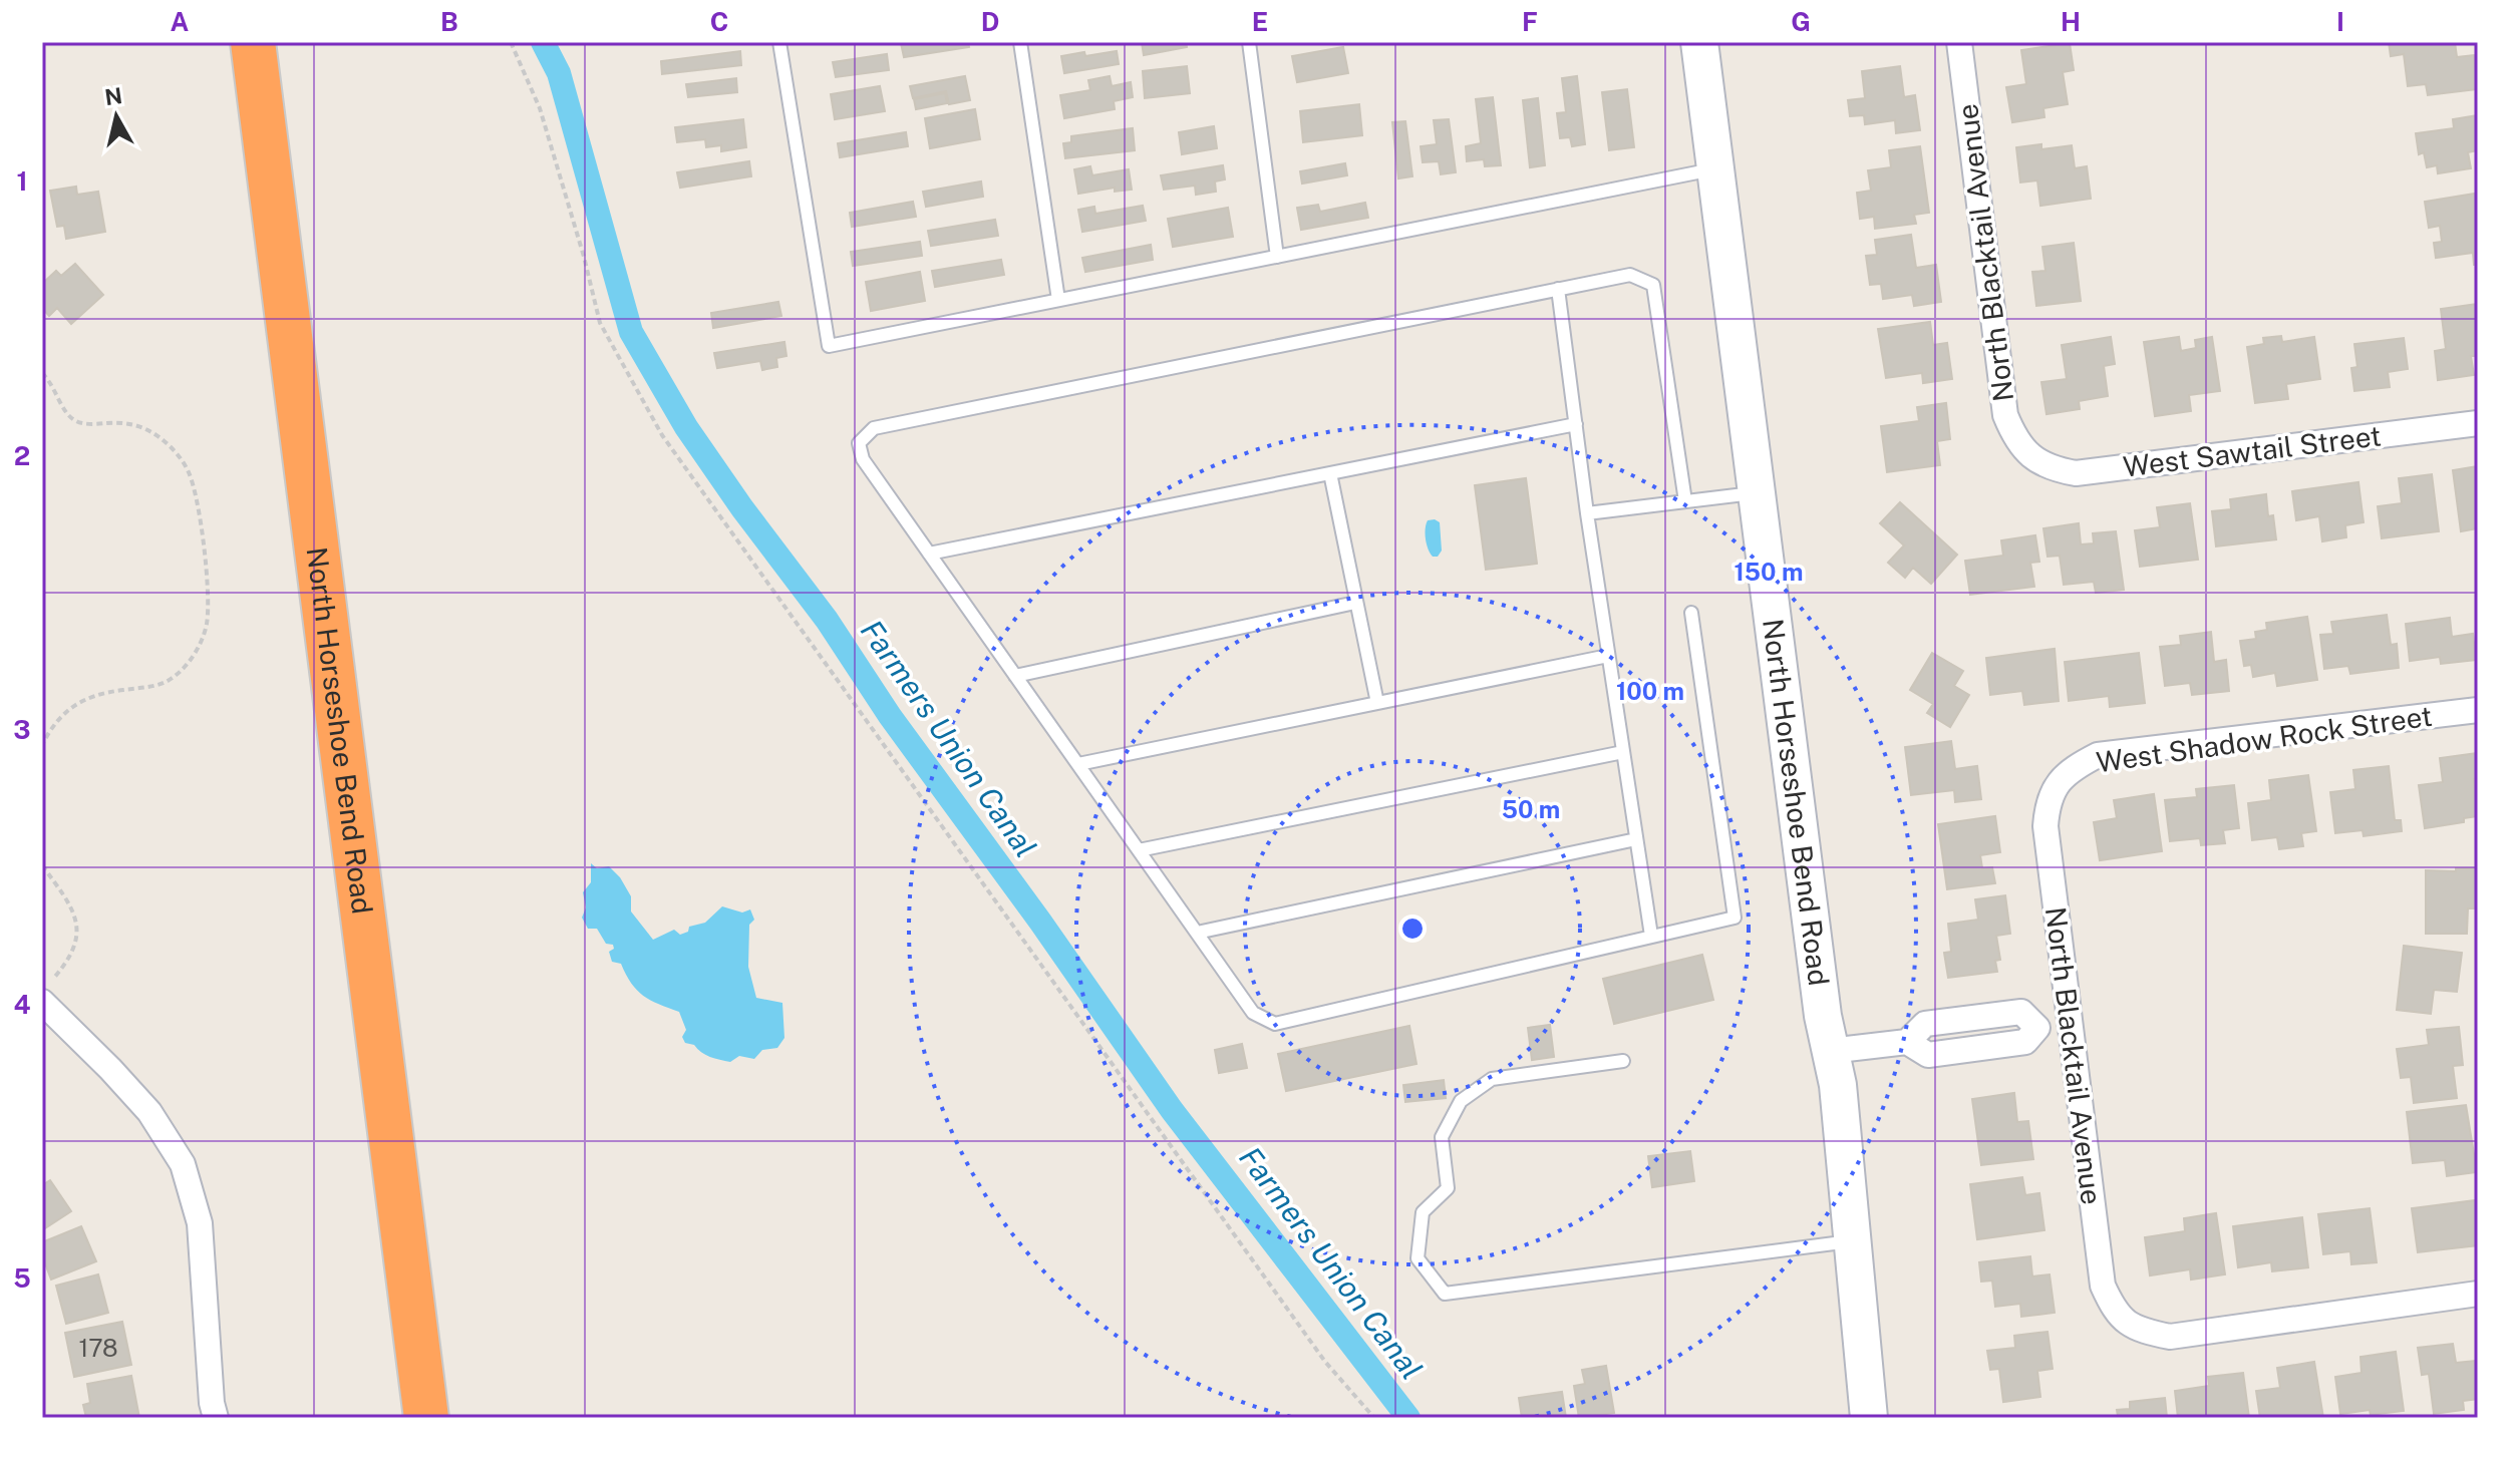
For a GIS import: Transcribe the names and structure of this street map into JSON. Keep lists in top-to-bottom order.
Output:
{
  "streets": {
    "highway": ["North Horseshoe Bend Road"],
    "street": ["North Blacktail Avenue", "West Sawtail Street", "West Shadow Rock Street"]
  },
  "crossings": [
    ["North Blacktail Avenue", "West Sawtail Street"],
    ["North Blacktail Avenue", "West Shadow Rock Street"]
  ],
  "water": ["Farmers Union Canal"],
  "house_numbers": ["178"],
  "north": "top",
  "grid": {
    "columns": [
      "A",
      "B",
      "C",
      "D",
      "E",
      "F",
      "G",
      "H",
      "I"
    ],
    "rows": [
      "1",
      "2",
      "3",
      "4",
      "5"
    ]
  },
  "rings": ["150 m", "100 m", "50 m"]
}
